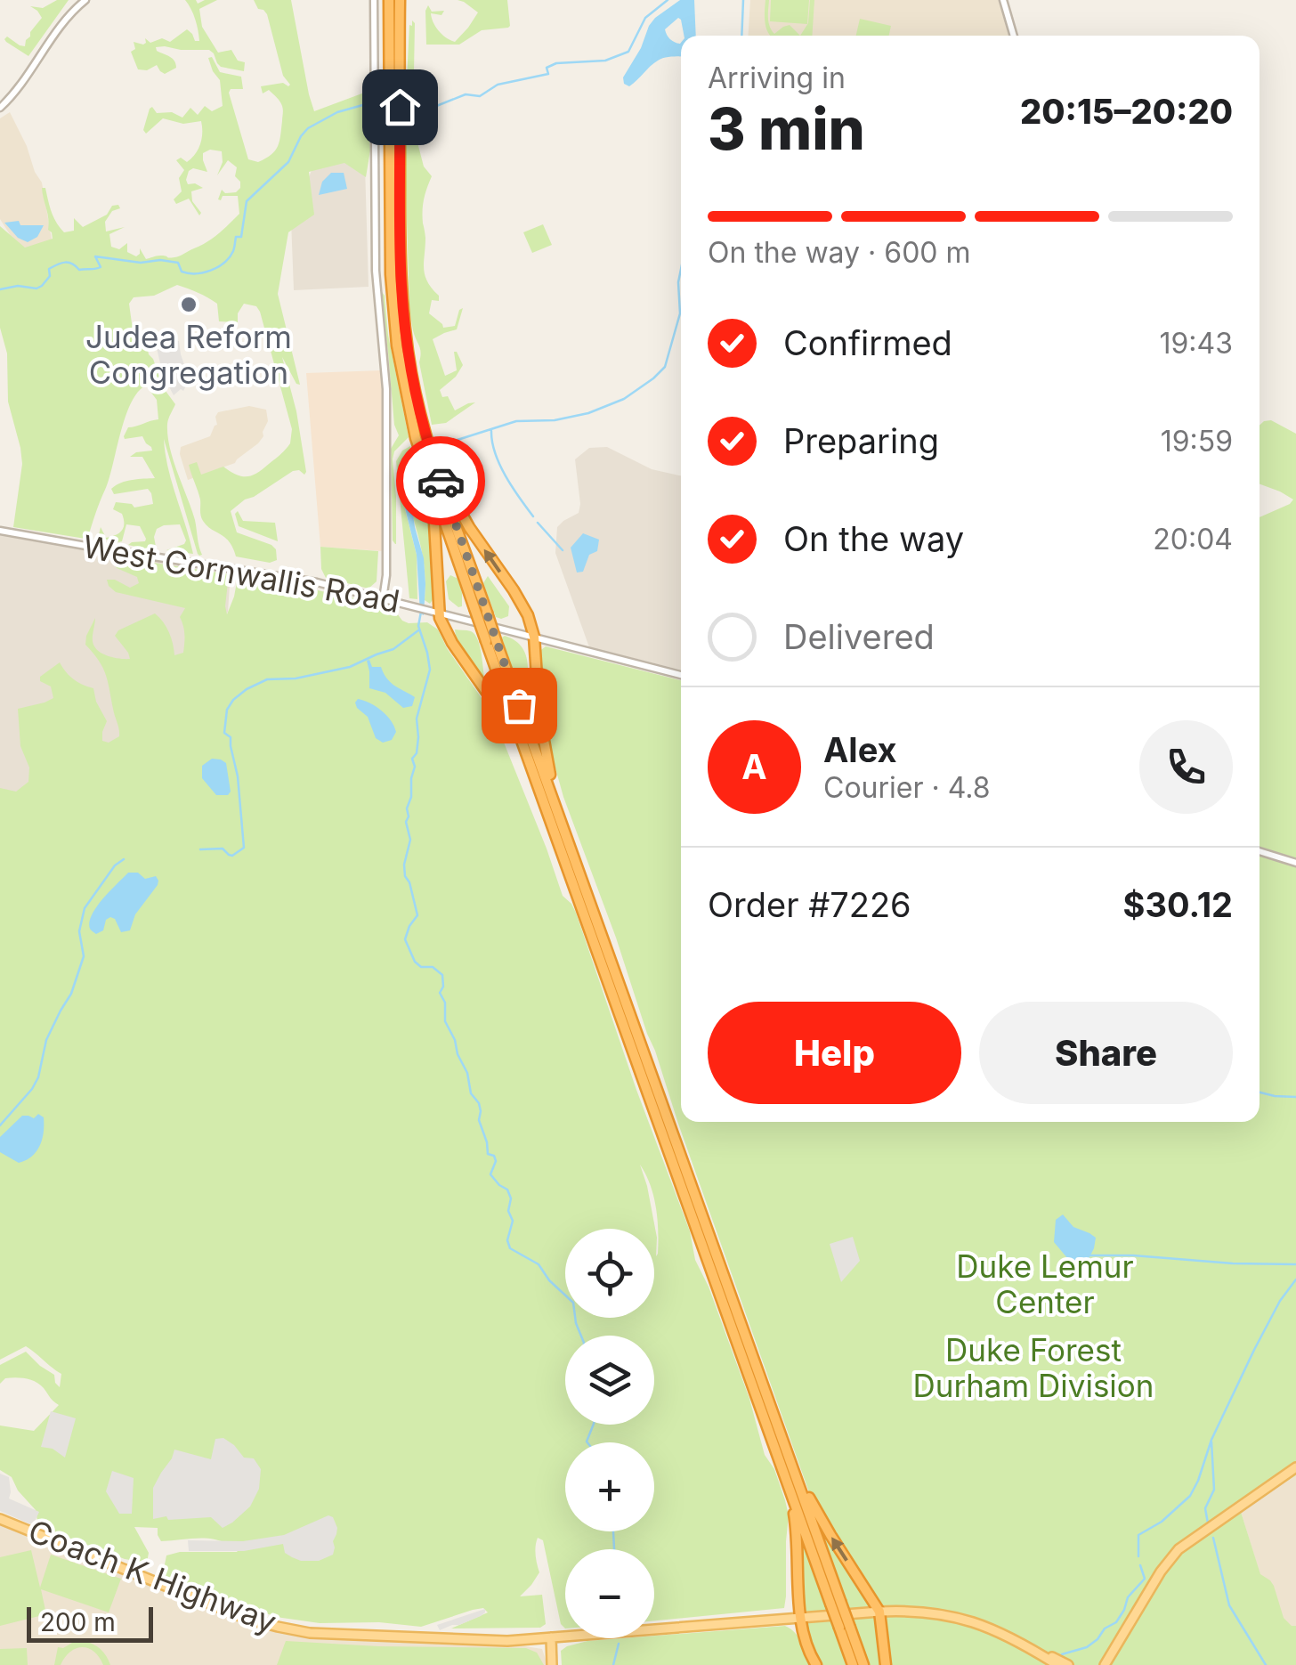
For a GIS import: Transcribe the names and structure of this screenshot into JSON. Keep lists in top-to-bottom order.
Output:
{
  "streets": {
    "main road": ["Coach K Highway"],
    "street": ["West Cornwallis Road"]
  },
  "parks": ["Duke Lemur Center", "Duke Forest Durham Division"],
  "places": ["Judea Reform Congregation"],
  "scale_bar": "200 m",
  "page": {
    "heading": ["3 min", "Arriving in", "20:15–20:20"],
    "panel": [
      "Alex",
      "Courier · 4.8",
      "Order #7226",
      "$30.12"
    ],
    "bar": "On the way · 600 m",
    "list": [
      ["Confirmed", "19:43"],
      ["Preparing", "19:59"],
      ["On the way", "20:04"],
      "Delivered"
    ],
    "round": "A",
    "buttons": ["Help", "Share"],
    "map_buttons": ["+", "−"],
    "scale": "200 m"
  }
}
